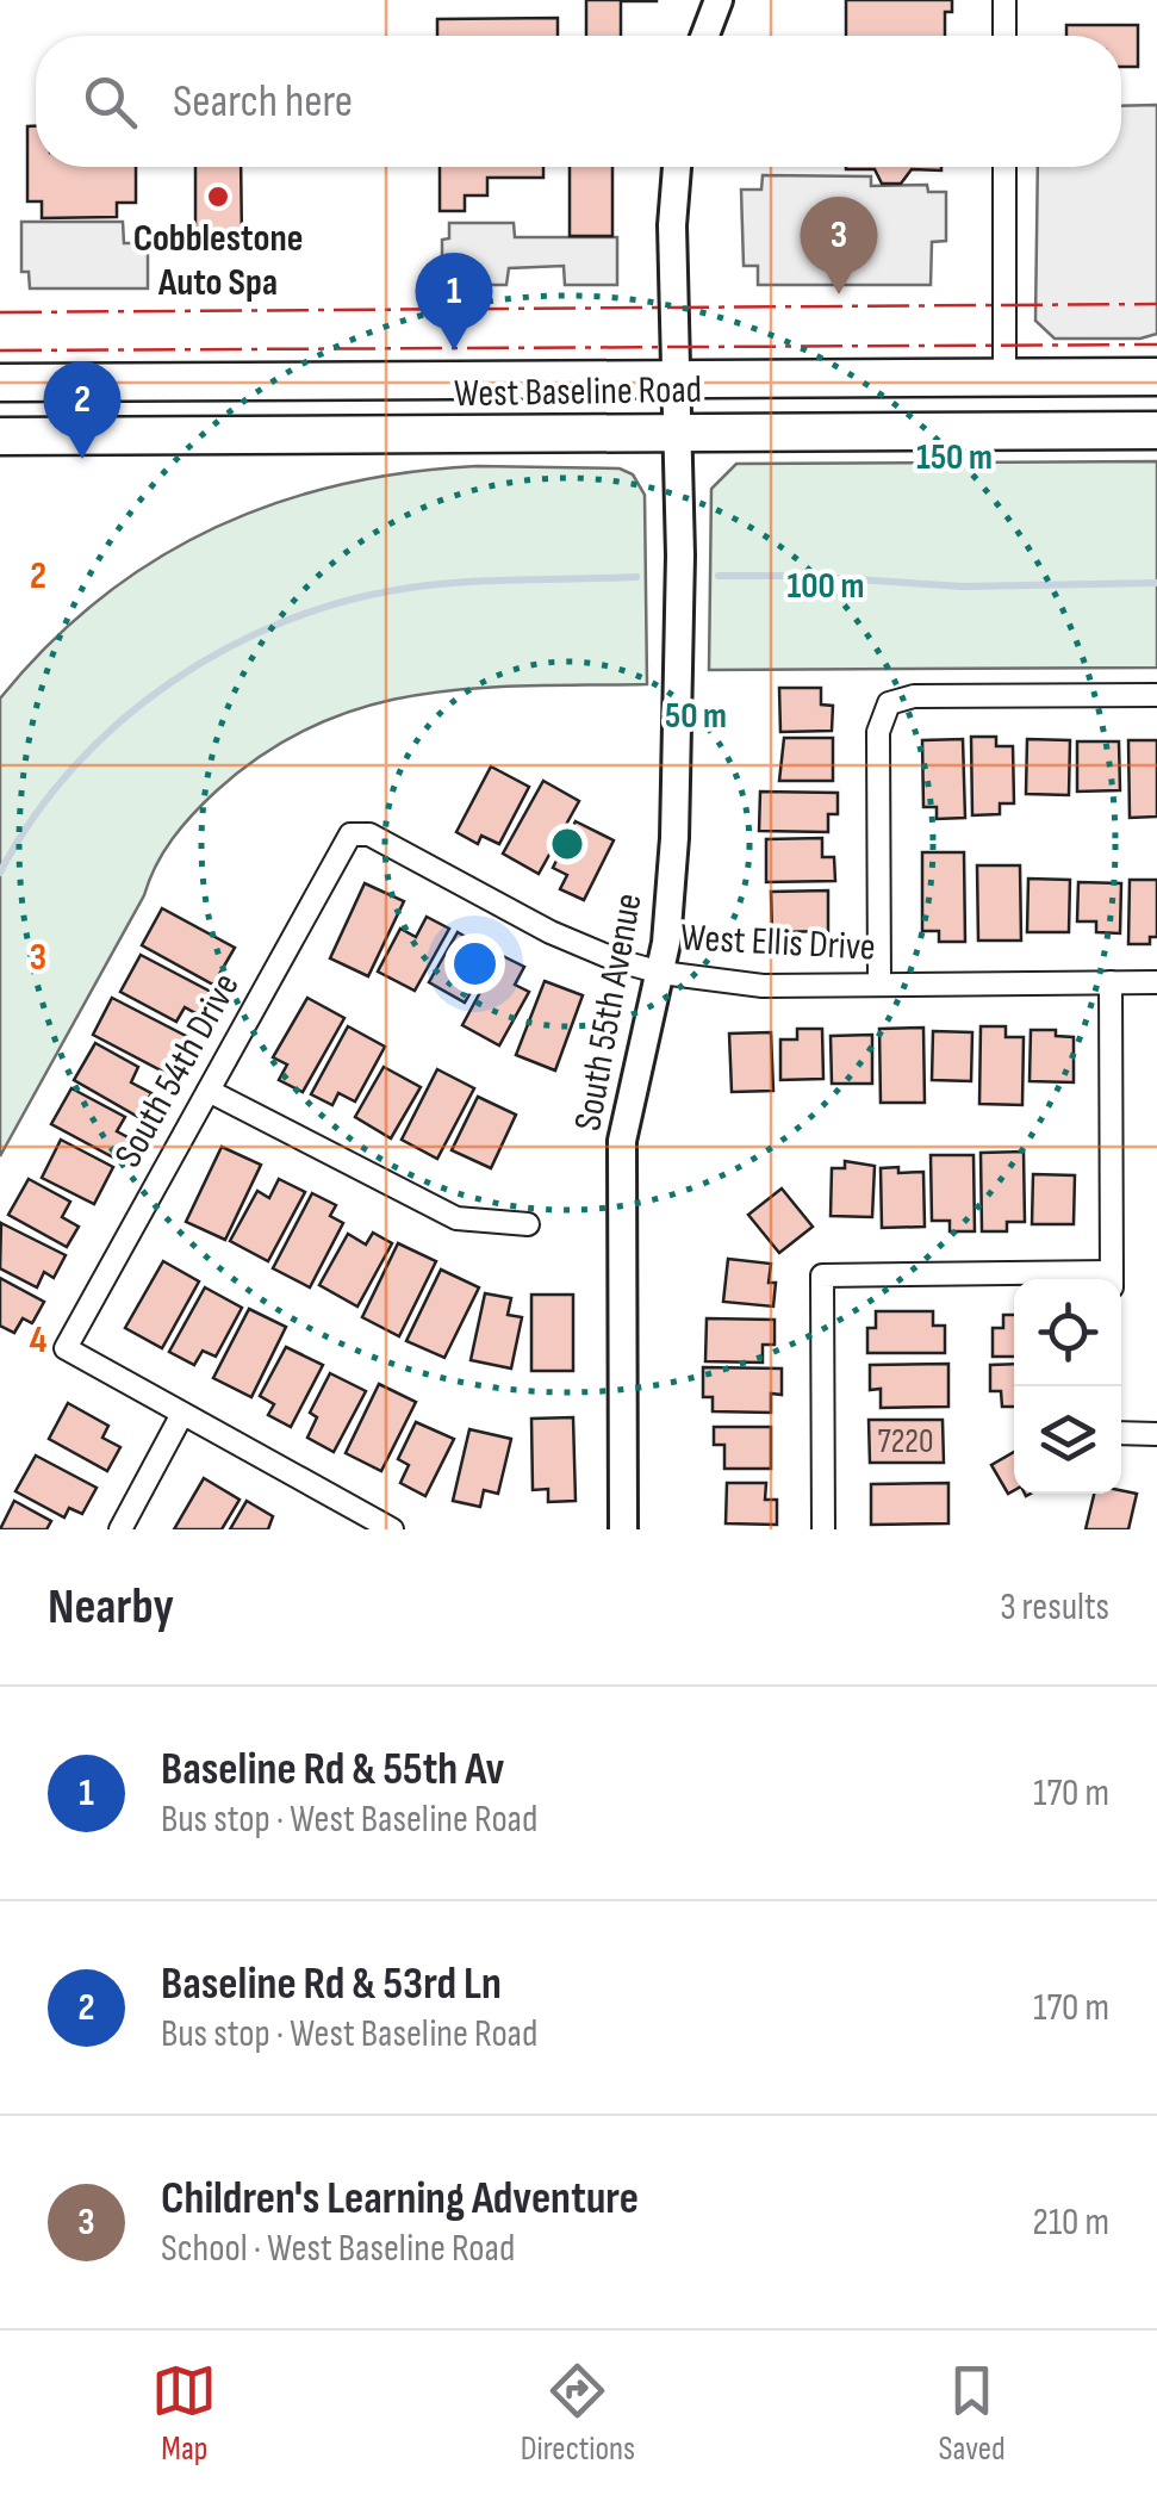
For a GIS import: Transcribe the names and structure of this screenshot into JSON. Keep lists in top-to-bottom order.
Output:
{
  "streets": {
    "main road": ["West Baseline Road"],
    "street": ["West Ellis Drive", "South 55th Avenue", "South 54th Drive"]
  },
  "crossings": [
    ["West Baseline Road", "South 55th Avenue"],
    ["West Ellis Drive", "South 55th Avenue"],
    ["West Ellis Drive", "South 54th Drive"]
  ],
  "places": ["Cobblestone Auto Spa"],
  "house_numbers": ["7220"],
  "page": {
    "search": "Search here",
    "pins": ["3", "1", "2"],
    "heading": ["Nearby", "3 results"],
    "list": [
      {
        "mark": "1",
        "name": "Baseline Rd & 55th Av",
        "note": "Bus stop · West Baseline Road",
        "value": "170 m"
      },
      {
        "mark": "2",
        "name": "Baseline Rd & 53rd Ln",
        "note": "Bus stop · West Baseline Road",
        "value": "170 m"
      },
      {
        "mark": "3",
        "name": "Children's Learning Adventure",
        "note": "School · West Baseline Road",
        "value": "210 m"
      }
    ],
    "nav": ["Map", "Directions", "Saved"]
  },
  "grid": {
    "rows": ["2", "3", "4"]
  },
  "rings": ["150 m", "100 m", "50 m"]
}
